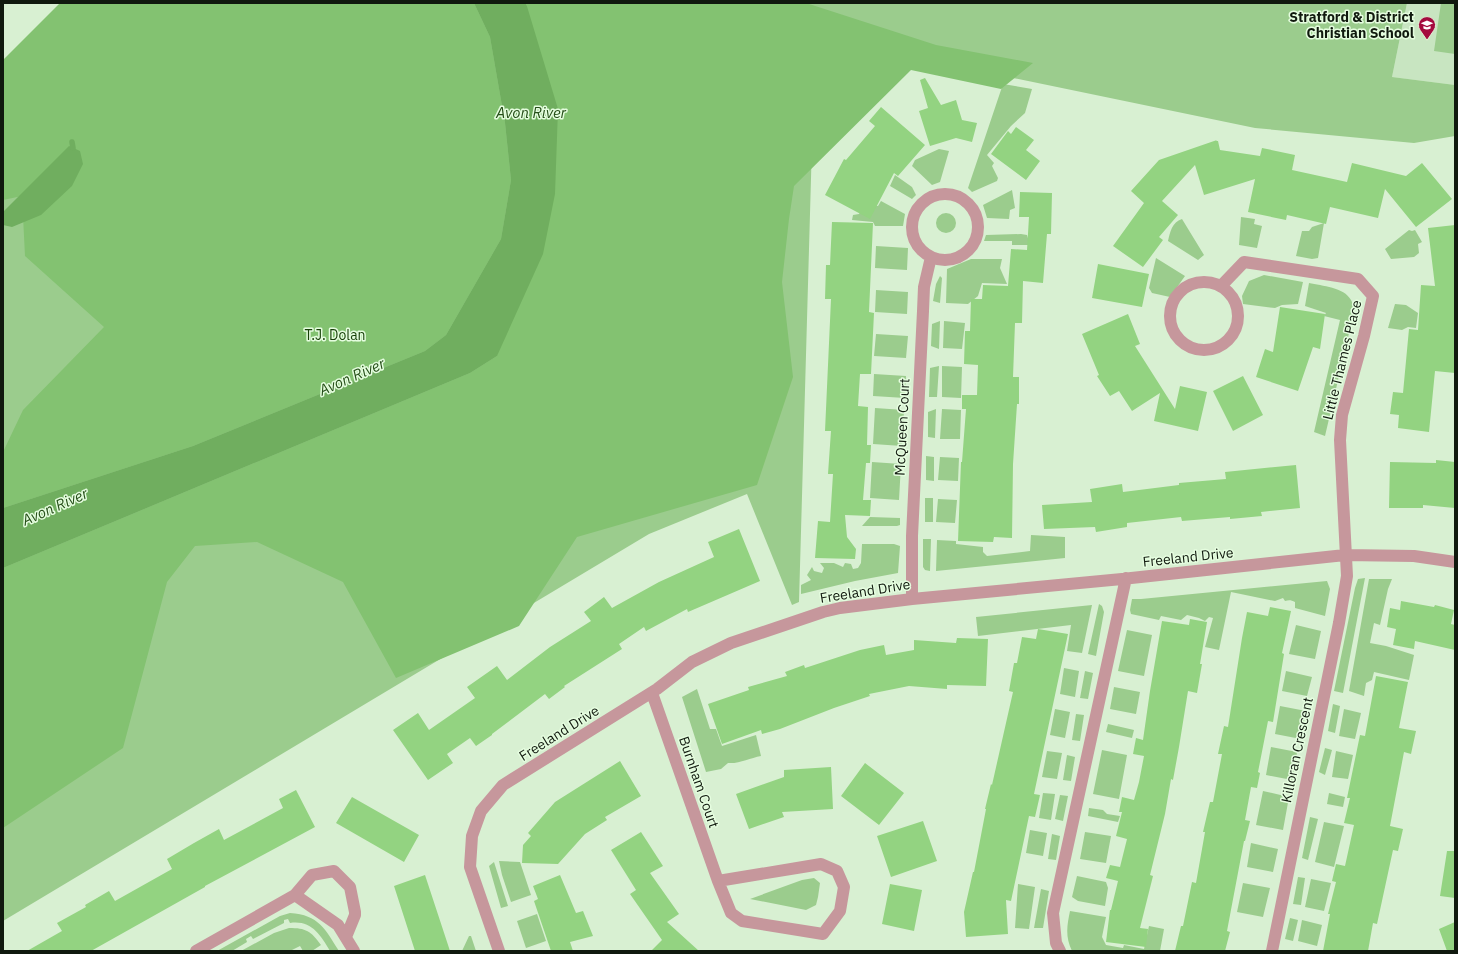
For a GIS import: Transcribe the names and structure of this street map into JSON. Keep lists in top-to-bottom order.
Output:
{
  "streets": {
    "street": [
      "Little Thames Place",
      "McQueen Court",
      "Freeland Drive",
      "Killoran Crescent",
      "Burnham Court"
    ]
  },
  "crossings": [
    ["Little Thames Place", "Freeland Drive"],
    ["Little Thames Place", "Killoran Crescent"],
    ["McQueen Court", "Freeland Drive"],
    ["Freeland Drive", "Killoran Crescent"],
    ["Freeland Drive", "Burnham Court"]
  ],
  "water": ["Avon River"],
  "parks": ["T.J. Dolan"],
  "places": {
    "school or university": ["Stratford & District Christian School"]
  }
}
